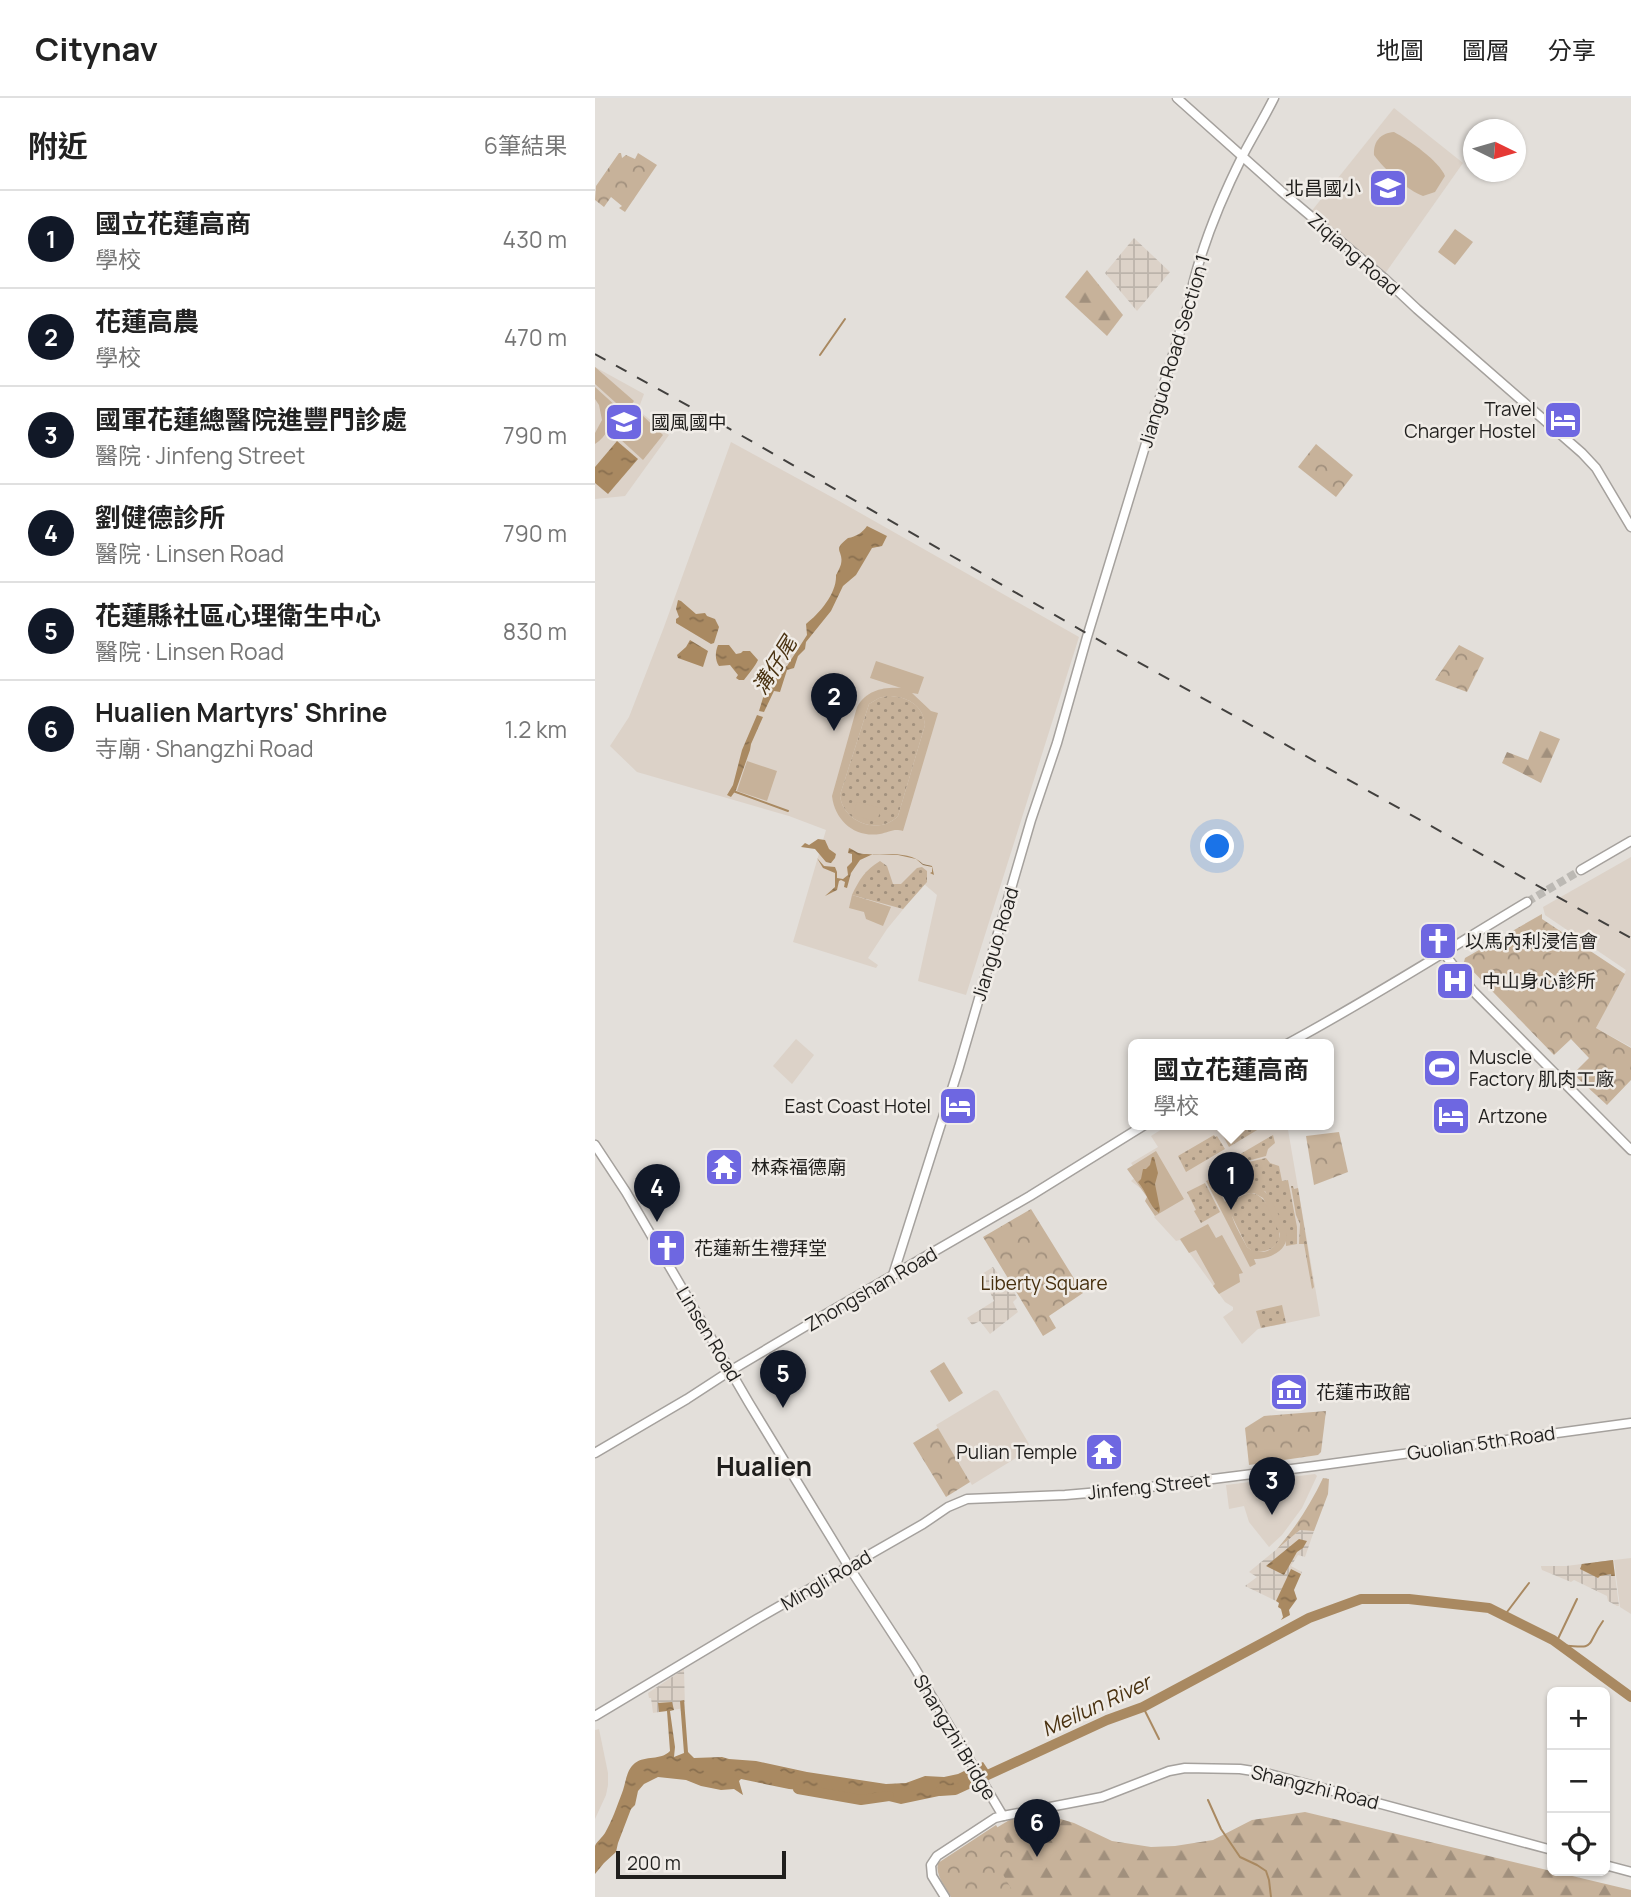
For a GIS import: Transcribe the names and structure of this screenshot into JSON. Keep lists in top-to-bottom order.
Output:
{
  "streets": {
    "street": [
      "Ziqiang Road",
      "Jianguo Road Section 1",
      "Jianguo Road",
      "Zhongshan Road",
      "Linsen Road",
      "Guolian 5th Road",
      "Jinfeng Street",
      "Mingli Road",
      "Shangzhi Bridge",
      "Shangzhi Road"
    ]
  },
  "crossings": [
    ["Ziqiang Road", "Jianguo Road Section 1"],
    ["Jianguo Road Section 1", "Jianguo Road"],
    ["Jianguo Road", "Zhongshan Road"],
    ["Zhongshan Road", "Linsen Road"],
    ["Linsen Road", "Mingli Road"],
    ["Linsen Road", "Shangzhi Bridge"],
    ["Guolian 5th Road", "Jinfeng Street"],
    ["Jinfeng Street", "Mingli Road"],
    ["Shangzhi Bridge", "Shangzhi Road"]
  ],
  "districts": ["Hualien"],
  "water": ["溝仔尾", "Meilun River"],
  "parks": ["Liberty Square"],
  "places": {
    "school or university": ["北昌國小", "國風國中"],
    "hotel": ["Travel Charger Hostel", "East Coast Hotel", "Artzone"],
    "church": ["以馬內利浸信會", "花蓮新生禮拜堂"],
    "hospital": ["中山身心診所"],
    "sports": ["Muscle Factory 肌肉工廠"],
    "temple": ["林森福德廟", "Pulian Temple"],
    "museum": ["花蓮市政館"]
  },
  "scale_bar": "200 m",
  "north": "right",
  "page": {
    "header": "Citynav",
    "nav": ["地圖", "圖層", "分享"],
    "heading": ["附近", "6筆結果"],
    "list": [
      {
        "mark": "1",
        "name": "國立花蓮高商",
        "note": "學校",
        "value": "430 m"
      },
      {
        "mark": "2",
        "name": "花蓮高農",
        "note": "學校",
        "value": "470 m"
      },
      {
        "mark": "3",
        "name": "國軍花蓮總醫院進豐門診處",
        "note": "醫院 · Jinfeng Street",
        "value": "790 m"
      },
      {
        "mark": "4",
        "name": "劉健德診所",
        "note": "醫院 · Linsen Road",
        "value": "790 m"
      },
      {
        "mark": "5",
        "name": "花蓮縣社區心理衛生中心",
        "note": "醫院 · Linsen Road",
        "value": "830 m"
      },
      {
        "mark": "6",
        "name": "Hualien Martyrs' Shrine",
        "note": "寺廟 · Shangzhi Road",
        "value": "1.2 km"
      }
    ],
    "pins": [
      "2",
      "1",
      "4",
      "5",
      "3",
      "6"
    ],
    "popup": ["國立花蓮高商", "學校"],
    "map_buttons": ["+", "−"],
    "scale": "200 m"
  }
}
